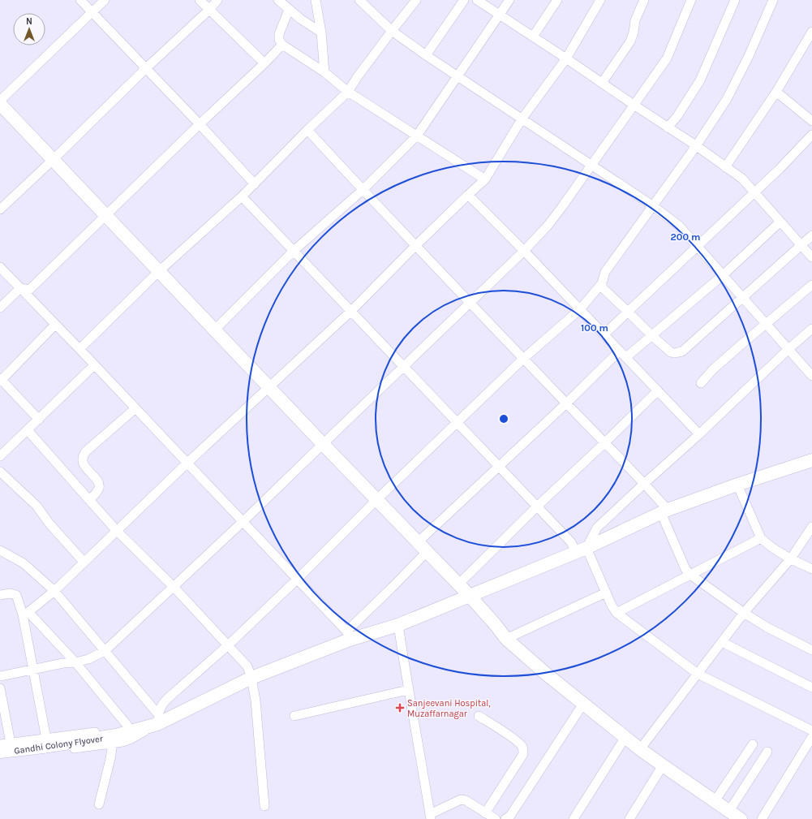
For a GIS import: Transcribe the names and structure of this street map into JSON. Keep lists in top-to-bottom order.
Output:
{
  "streets": {
    "street": ["Gandhi Colony Flyover"]
  },
  "places": {
    "health": ["Sanjeevani Hospital, Muzaffarnagar"]
  },
  "north": "top",
  "rings": ["200 m", "100 m"]
}
